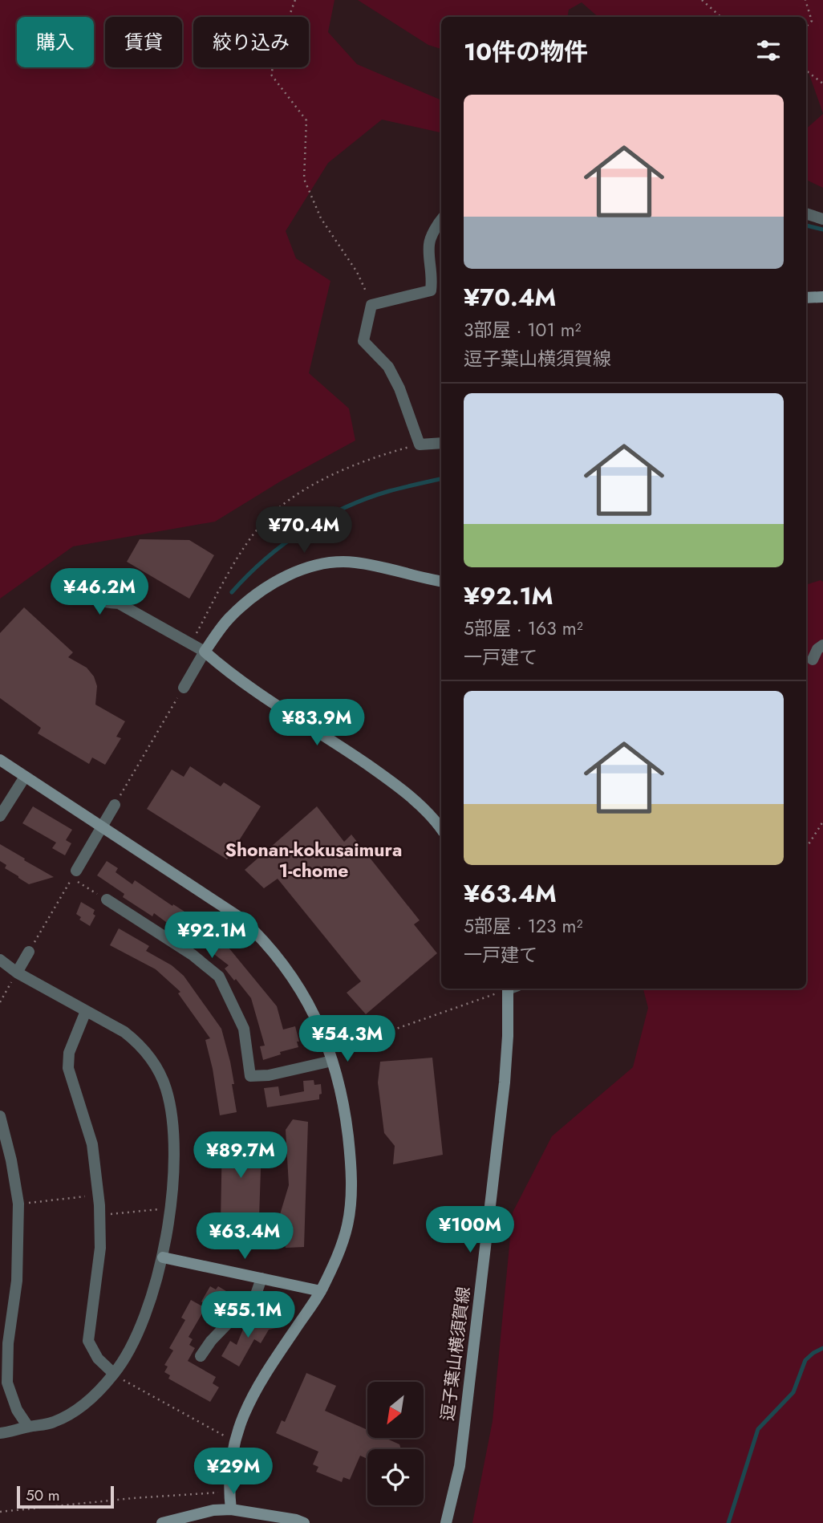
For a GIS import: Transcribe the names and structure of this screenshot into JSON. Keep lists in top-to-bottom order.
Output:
{
  "streets": {
    "street": ["逗子葉山横須賀線"]
  },
  "districts": ["Shonan-kokusaimura 1-chome"],
  "scale_bar": "50 m",
  "north": "bottom left",
  "page": {
    "chip": ["購入", "賃貸", "絞り込み"],
    "heading": "10件の物件",
    "list": [
      {
        "name": "¥70.4M",
        "note": "3部屋 · 101 m² · 逗子葉山横須賀線"
      },
      {
        "name": "¥92.1M",
        "note": "5部屋 · 163 m² · 一戸建て"
      },
      {
        "name": "¥63.4M",
        "note": "5部屋 · 123 m² · 一戸建て"
      }
    ],
    "price": [
      "¥70.4M",
      "¥46.2M",
      "¥83.9M",
      "¥92.1M",
      "¥54.3M",
      "¥89.7M",
      "¥100M",
      "¥63.4M",
      "¥55.1M",
      "¥29M"
    ],
    "scale": "50 m"
  }
}
